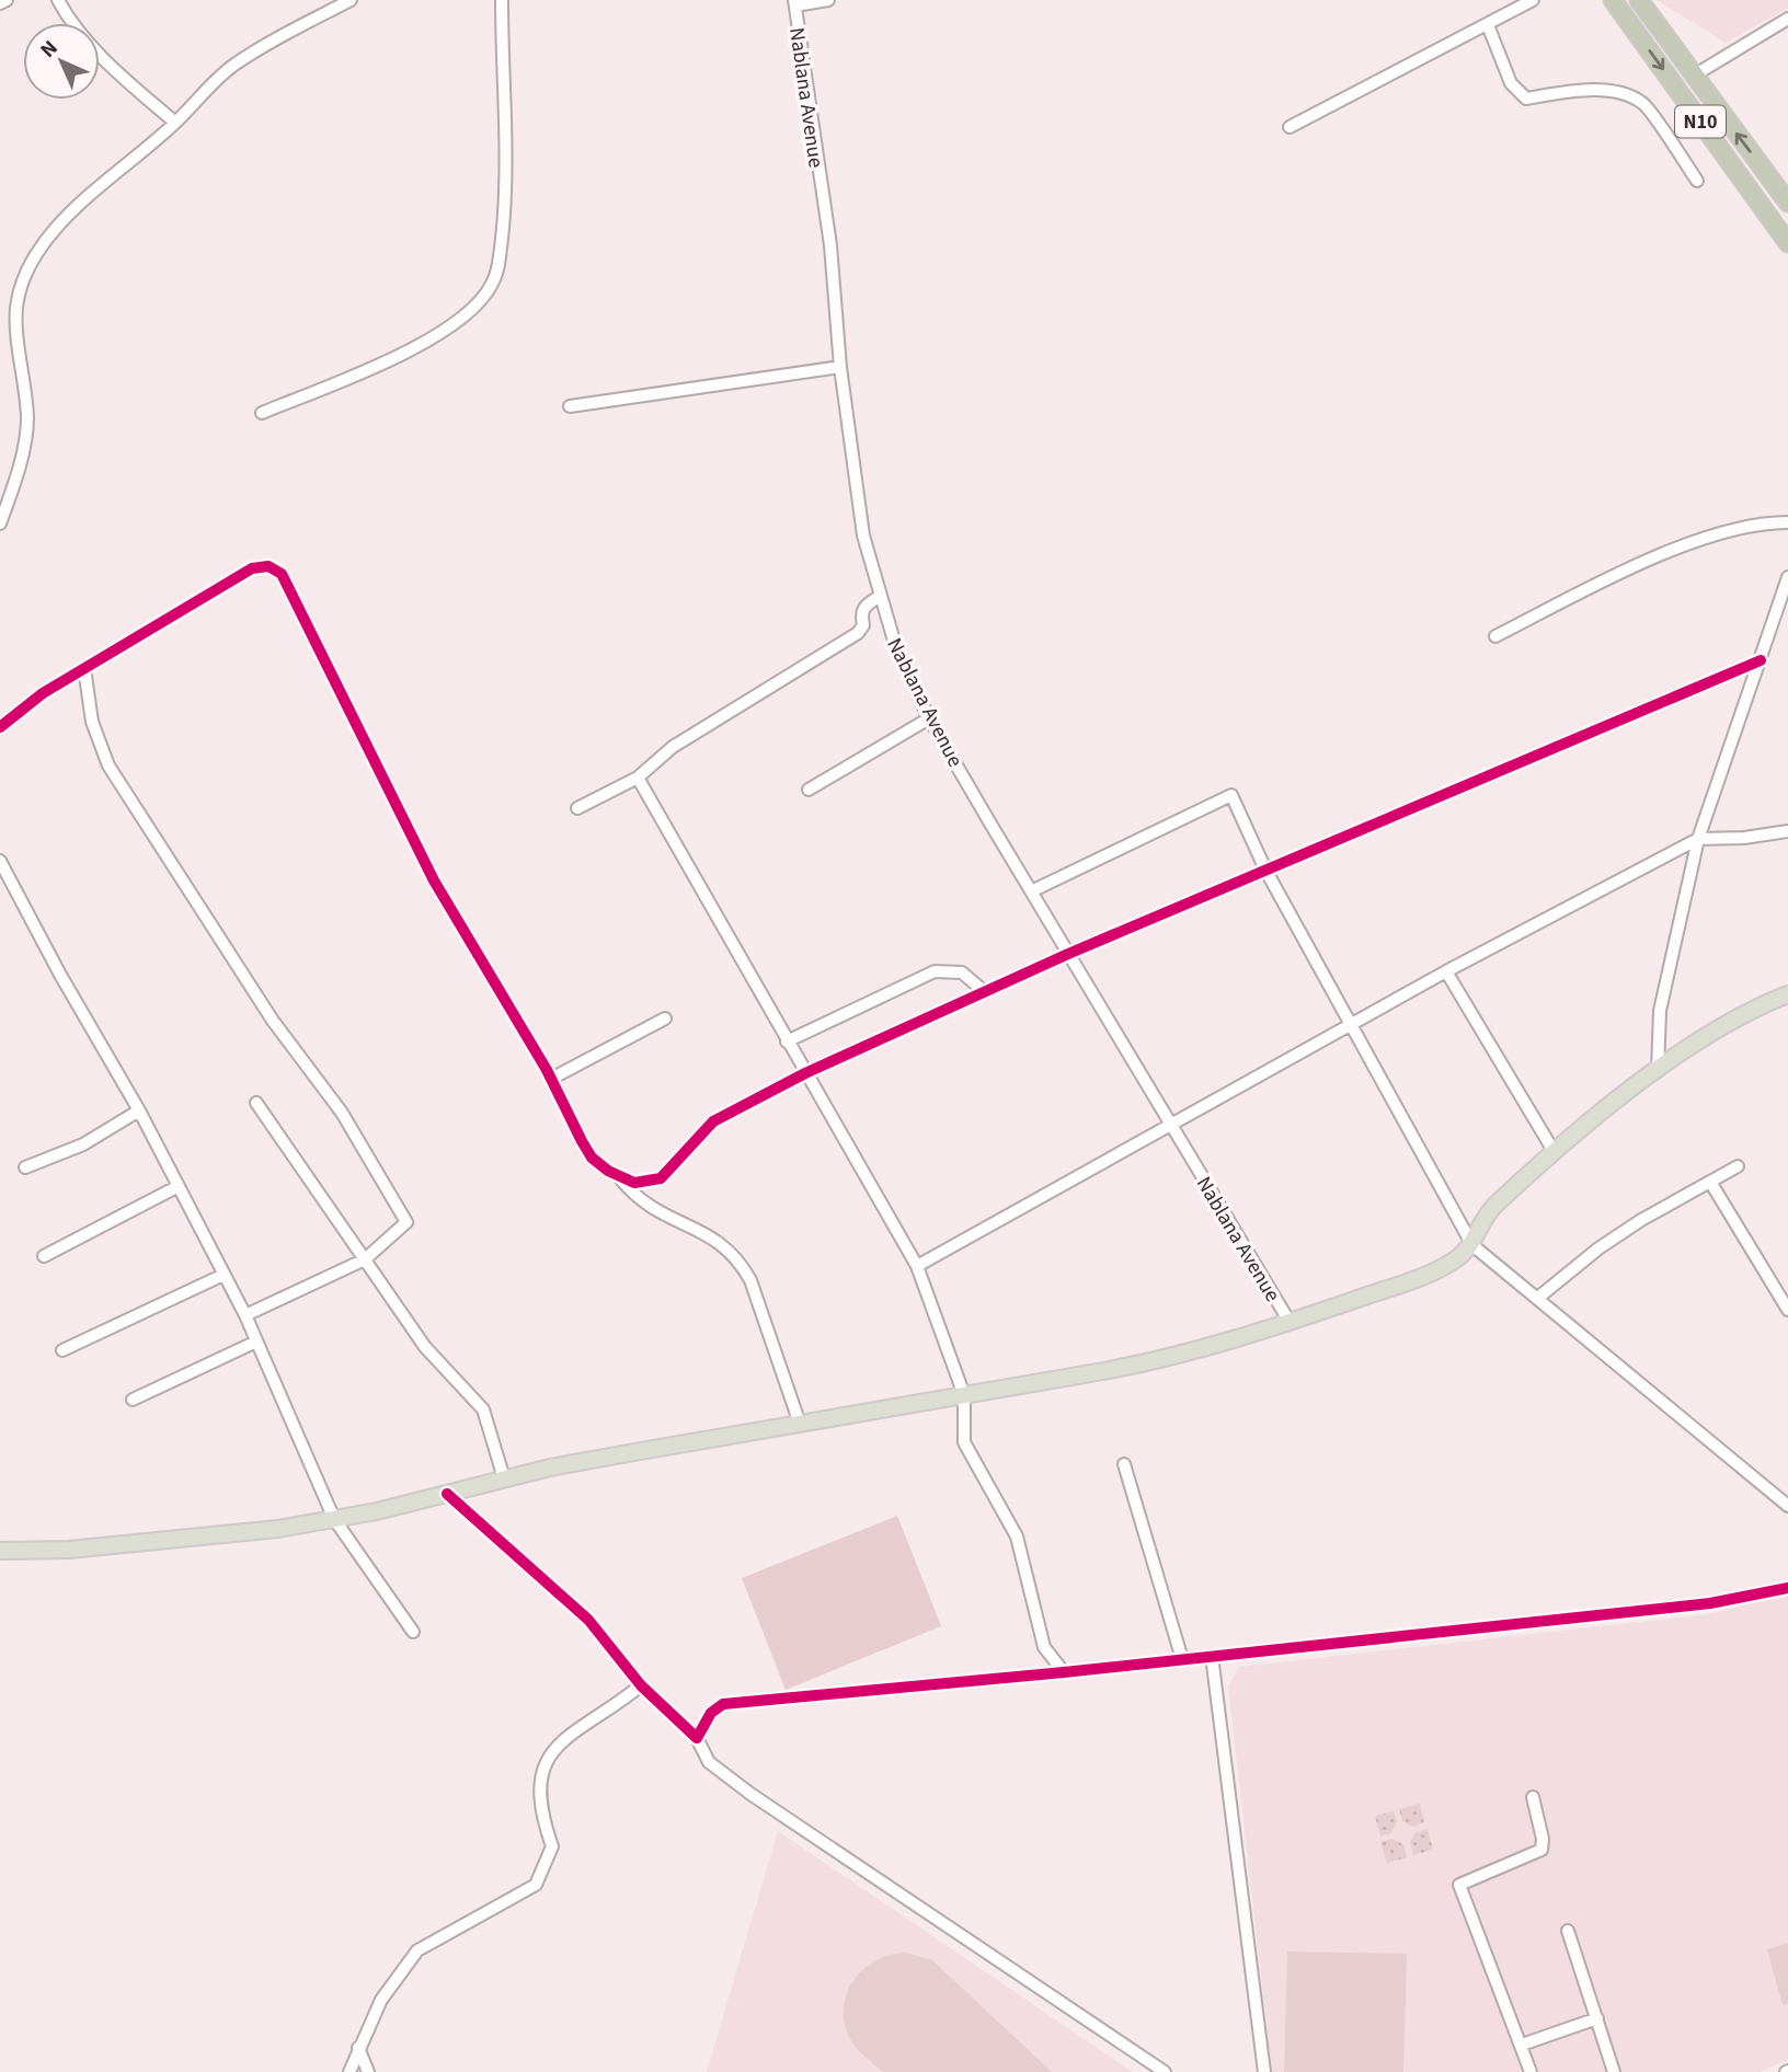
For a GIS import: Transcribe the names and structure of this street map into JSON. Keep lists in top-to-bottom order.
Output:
{
  "streets": {
    "highway": ["N10"],
    "street": ["Nablana Avenue"]
  },
  "north": "top left"
}
